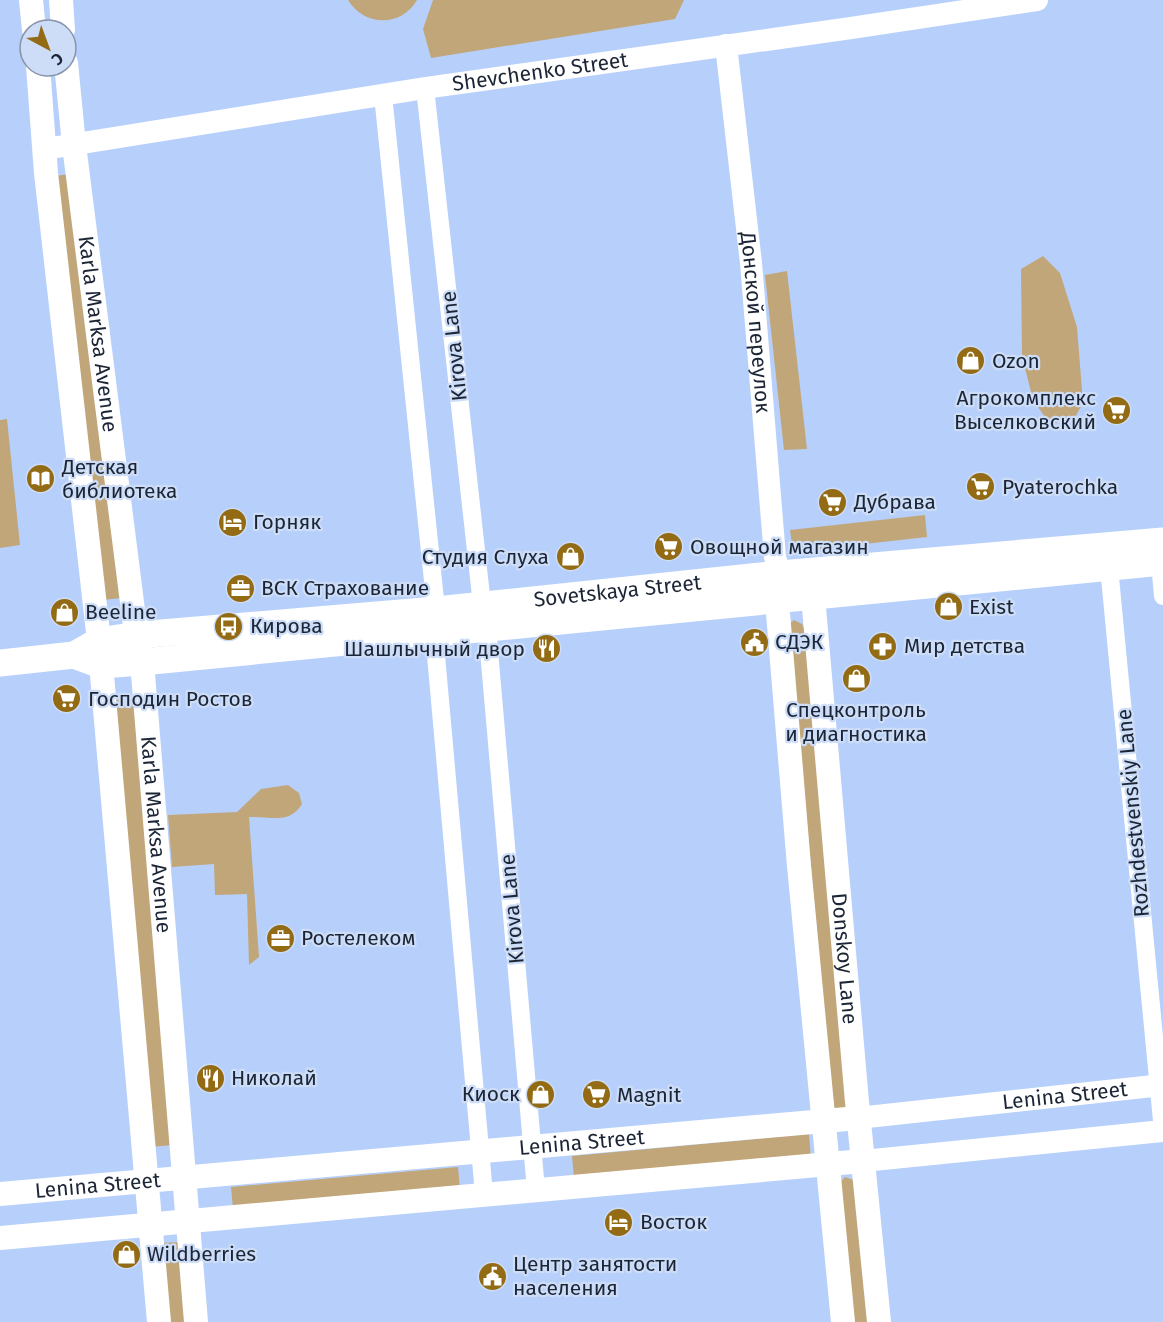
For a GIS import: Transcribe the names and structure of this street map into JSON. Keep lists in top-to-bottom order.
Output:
{
  "streets": {
    "main road": [
      "Донской переулок",
      "Karla Marksa Avenue",
      "Sovetskaya Street",
      "Donskoy Lane",
      "Lenina Street"
    ],
    "street": ["Shevchenko Street", "Kirova Lane", "Rozhdestvenskiy Lane"]
  },
  "crossings": [
    ["Shevchenko Street", "Донской переулок"],
    ["Shevchenko Street", "Karla Marksa Avenue"],
    ["Shevchenko Street", "Kirova Lane"],
    ["Донской переулок", "Sovetskaya Street"],
    ["Донской переулок", "Donskoy Lane"],
    ["Karla Marksa Avenue", "Sovetskaya Street"],
    ["Karla Marksa Avenue", "Lenina Street"],
    ["Kirova Lane", "Sovetskaya Street"],
    ["Kirova Lane", "Lenina Street"],
    ["Sovetskaya Street", "Rozhdestvenskiy Lane"],
    ["Sovetskaya Street", "Donskoy Lane"],
    ["Rozhdestvenskiy Lane", "Lenina Street"],
    ["Donskoy Lane", "Lenina Street"]
  ],
  "places": {
    "shop": [
      "Ozon",
      "Студия Слуха",
      "Exist",
      "Beeline",
      "Спецконтроль и диагностика",
      "Киоск",
      "Wildberries"
    ],
    "supermarket": [
      "Агрокомплекс Выселковский",
      "Pyaterochka",
      "Дубрава",
      "Овощной магазин",
      "Господин Ростов",
      "Magnit"
    ],
    "library": ["Детская библиотека"],
    "hotel": ["Горняк", "Восток"],
    "office": ["ВСК Страхование", "Ростелеком"],
    "bus stop": ["Кирова"],
    "public building": ["СДЭК", "Центр занятости населения"],
    "pharmacy": ["Мир детства"],
    "restaurant": ["Шашлычный двор", "Николай"]
  },
  "north": "bottom right"
}
